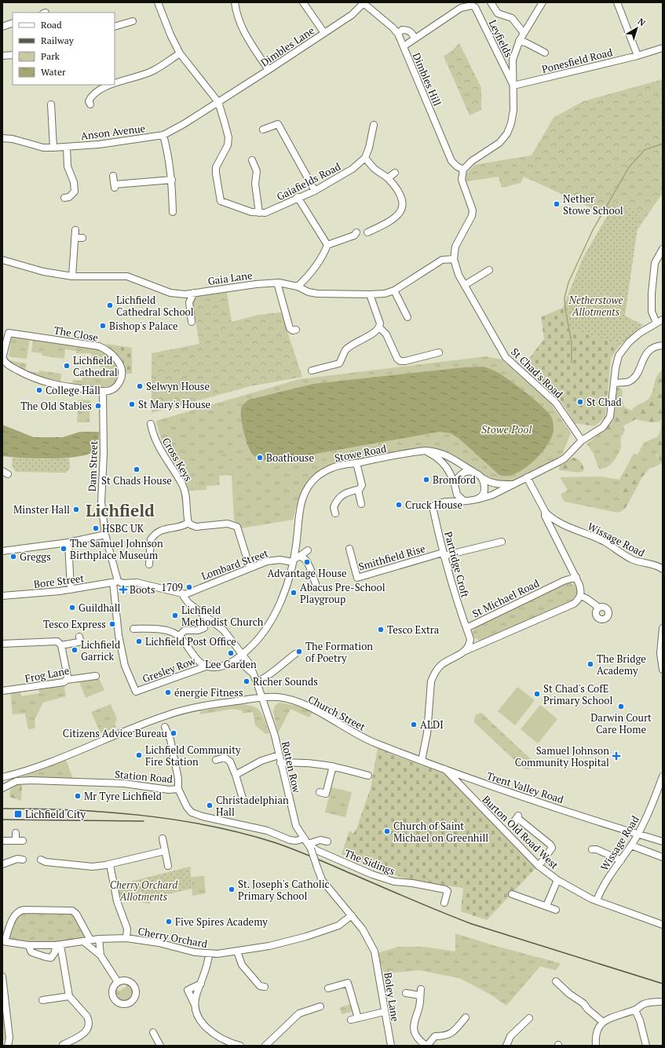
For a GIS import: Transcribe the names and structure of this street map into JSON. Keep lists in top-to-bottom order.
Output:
{
  "streets": {
    "street": [
      "Leyfields",
      "Dimbles Lane",
      "Ponesfield Road",
      "Dimbles Hill",
      "Anson Avenue",
      "Gaiafields Road",
      "Gaia Lane",
      "The Close",
      "St Chad's Road",
      "Stowe Road",
      "Cross Keys",
      "Dam Street",
      "Wissage Road",
      "Smithfield Rise",
      "Lombard Street",
      "Partridge Croft",
      "Bore Street",
      "St Michael Road",
      "Gresley Row",
      "Frog Lane",
      "Church Street",
      "Rotten Row",
      "Station Road",
      "Trent Valley Road",
      "Burton Old Road West",
      "The Sidings",
      "Cherry Orchard",
      "Boley Lane"
    ]
  },
  "crossings": [
    ["Leyfields", "Ponesfield Road"],
    ["Leyfields", "Dimbles Hill"],
    ["Dimbles Lane", "Dimbles Hill"],
    ["Dimbles Lane", "Anson Avenue"],
    ["Dimbles Lane", "Gaiafields Road"],
    ["Anson Avenue", "Gaiafields Road"],
    ["Gaia Lane", "St Chad's Road"],
    ["The Close", "Dam Street"],
    ["Stowe Road", "Lombard Street"],
    ["Stowe Road", "Gresley Row"],
    ["Stowe Road", "Rotten Row"],
    ["Dam Street", "Bore Street"],
    ["Dam Street", "Gresley Row"],
    ["Wissage Road", "Trent Valley Road"],
    ["Wissage Road", "Burton Old Road West"],
    ["Smithfield Rise", "Partridge Croft"],
    ["Lombard Street", "Bore Street"],
    ["Lombard Street", "Rotten Row"],
    ["Partridge Croft", "St Michael Road"],
    ["Bore Street", "Rotten Row"],
    ["Gresley Row", "Rotten Row"],
    ["Church Street", "Rotten Row"],
    ["Church Street", "Trent Valley Road"],
    ["Rotten Row", "Station Road"],
    ["Rotten Row", "The Sidings"],
    ["Rotten Row", "Boley Lane"],
    ["Station Road", "The Sidings"],
    ["Station Road", "Boley Lane"],
    ["Trent Valley Road", "Burton Old Road West"],
    ["The Sidings", "Boley Lane"],
    ["Cherry Orchard", "Boley Lane"]
  ],
  "districts": ["Lichfield"],
  "water": ["Stowe Pool"],
  "parks": ["Netherstowe Allotments", "Cherry Orchard Allotments"],
  "places": {
    "other": [
      "Nether Stowe School",
      "Lichfield Cathedral School",
      "Bishop's Palace",
      "Lichfield Cathedral",
      "Selwyn House",
      "College Hall",
      "St Chad",
      "St Mary's House",
      "The Old Stables",
      "Boathouse",
      "St Chads House",
      "Bromford",
      "Cruck House",
      "Minster Hall",
      "HSBC UK",
      "The Samuel Johnson Birthplace Museum",
      "Greggs",
      "Advantage House",
      "1709",
      "Abacus Pre-School Playgroup",
      "Guildhall",
      "Lichfield Methodist Church",
      "Tesco Express",
      "Tesco Extra",
      "Lichfield Post Office",
      "Lichfield Garrick",
      "The Formation of Poetry",
      "Lee Garden",
      "The Bridge Academy",
      "Richer Sounds",
      "énergie Fitness",
      "St Chad's CofE Primary School",
      "Darwin Court Care Home",
      "ALDI",
      "Citizens Advice Bureau",
      "Lichfield Community Fire Station",
      "Mr Tyre Lichfield",
      "Christadelphian Hall",
      "Church of Saint Michael on Greenhill",
      "St. Joseph's Catholic Primary School",
      "Five Spires Academy"
    ],
    "health": ["Boots", "Samuel Johnson Community Hospital"],
    "transit": ["Lichfield City"]
  },
  "legend": [
    "Road",
    "Railway",
    "Park",
    "Water"
  ],
  "north": "top right"
}
